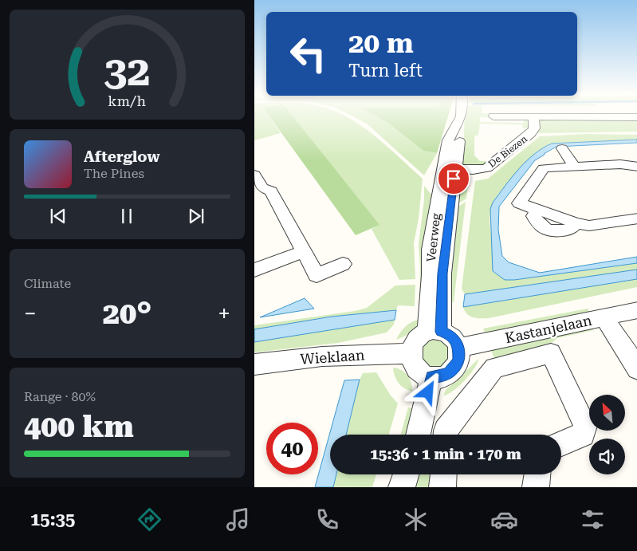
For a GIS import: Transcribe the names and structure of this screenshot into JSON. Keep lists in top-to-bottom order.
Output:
{
  "streets": {
    "street": [
      "De Biezen",
      "Veerweg",
      "Kastanjelaan",
      "Wieklaan"
    ]
  },
  "crossings": [
    ["De Biezen", "Veerweg"],
    ["Veerweg", "Kastanjelaan"],
    ["Veerweg", "Wieklaan"],
    ["Kastanjelaan", "Wieklaan"]
  ],
  "north": "top left",
  "page": {
    "turn": ["20 m", "Turn left"],
    "song": ["Afterglow", "The Pines"],
    "tile": [
      "Climate",
      ["Range · 80%", "400 km"]
    ],
    "heat": ["−", "20°", "+"],
    "limit": "40",
    "trip": "15:36 · 1 min · 170 m",
    "tabs": "15:35",
    "gauge": ["32", "km/h"]
  }
}
